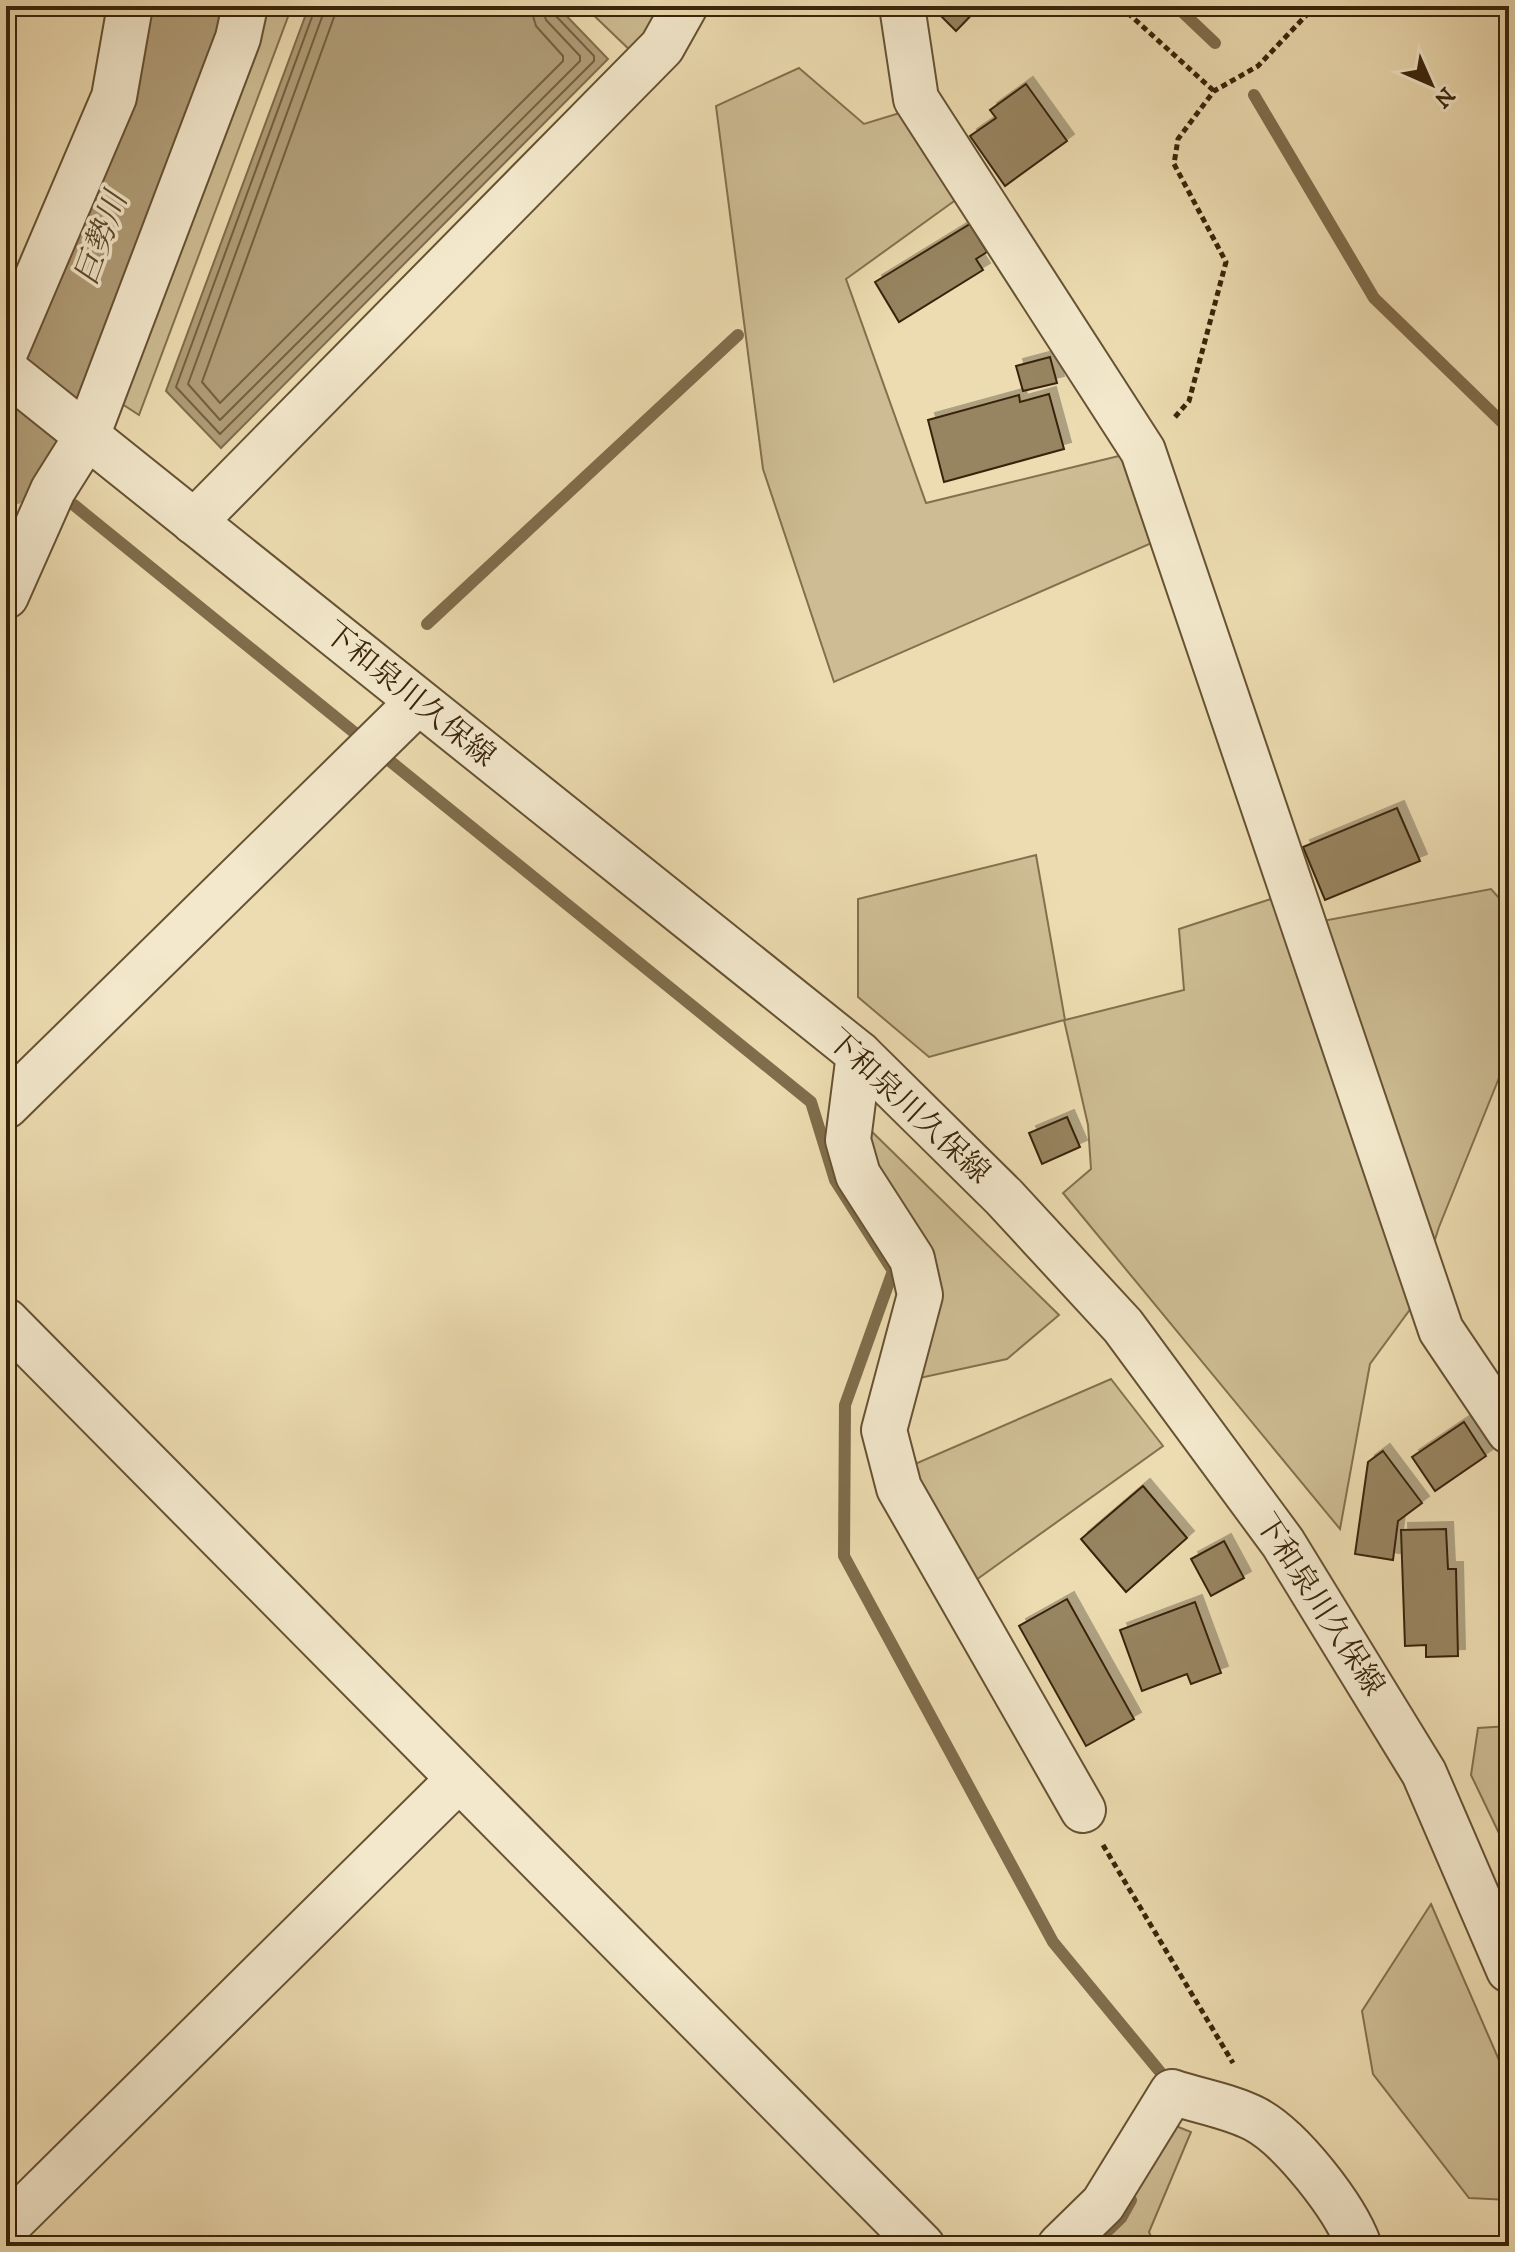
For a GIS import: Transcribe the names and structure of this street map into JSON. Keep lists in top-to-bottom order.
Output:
{
  "streets": {
    "street": ["下和泉川久保線"]
  },
  "water": ["巨勢川"],
  "north": "bottom right"
}
